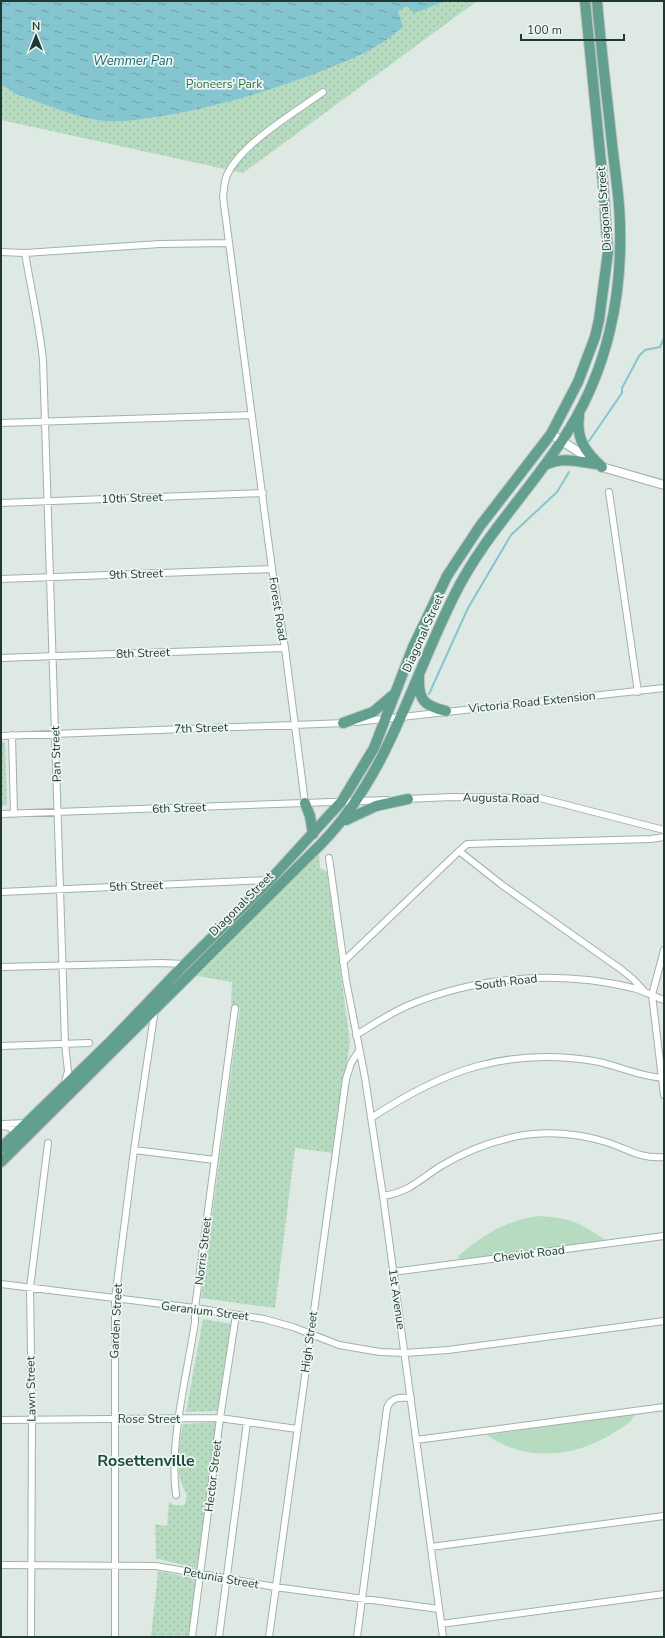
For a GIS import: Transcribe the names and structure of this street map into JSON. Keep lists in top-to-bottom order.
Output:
{
  "streets": {
    "main road": ["Diagonal Street"],
    "street": [
      "10th Street",
      "9th Street",
      "Forest Road",
      "8th Street",
      "Victoria Road Extension",
      "7th Street",
      "Pan Street",
      "Augusta Road",
      "6th Street",
      "5th Street",
      "South Road",
      "Norris Street",
      "Cheviot Road",
      "1st Avenue",
      "Geranium Street",
      "Garden Street",
      "High Street",
      "Lawn Street",
      "Rose Street",
      "Hector Street",
      "Petunia Street"
    ]
  },
  "crossings": [
    ["Diagonal Street", "Victoria Road Extension"],
    ["Diagonal Street", "7th Street"],
    ["Diagonal Street", "Pan Street"],
    ["Diagonal Street", "Augusta Road"],
    ["Diagonal Street", "6th Street"],
    ["Diagonal Street", "5th Street"],
    ["Diagonal Street", "Garden Street"],
    ["10th Street", "Forest Road"],
    ["10th Street", "Pan Street"],
    ["9th Street", "Forest Road"],
    ["9th Street", "Pan Street"],
    ["Forest Road", "8th Street"],
    ["Forest Road", "7th Street"],
    ["Forest Road", "6th Street"],
    ["8th Street", "Pan Street"],
    ["Victoria Road Extension", "7th Street"],
    ["7th Street", "Pan Street"],
    ["Pan Street", "6th Street"],
    ["Pan Street", "5th Street"],
    ["Augusta Road", "6th Street"],
    ["South Road", "1st Avenue"],
    ["Norris Street", "Geranium Street"],
    ["Norris Street", "Rose Street"],
    ["Cheviot Road", "1st Avenue"],
    ["1st Avenue", "Geranium Street"],
    ["1st Avenue", "High Street"],
    ["1st Avenue", "Petunia Street"],
    ["Geranium Street", "Garden Street"],
    ["Geranium Street", "High Street"],
    ["Geranium Street", "Lawn Street"],
    ["Geranium Street", "Hector Street"],
    ["Garden Street", "Rose Street"],
    ["Garden Street", "Petunia Street"],
    ["High Street", "Rose Street"],
    ["High Street", "Petunia Street"],
    ["Lawn Street", "Rose Street"],
    ["Lawn Street", "Petunia Street"],
    ["Rose Street", "Hector Street"],
    ["Hector Street", "Petunia Street"]
  ],
  "districts": ["Rosettenville"],
  "water": ["Wemmer Pan"],
  "parks": ["Pioneers' Park"],
  "scale_bar": "100 m",
  "north": "top"
}
